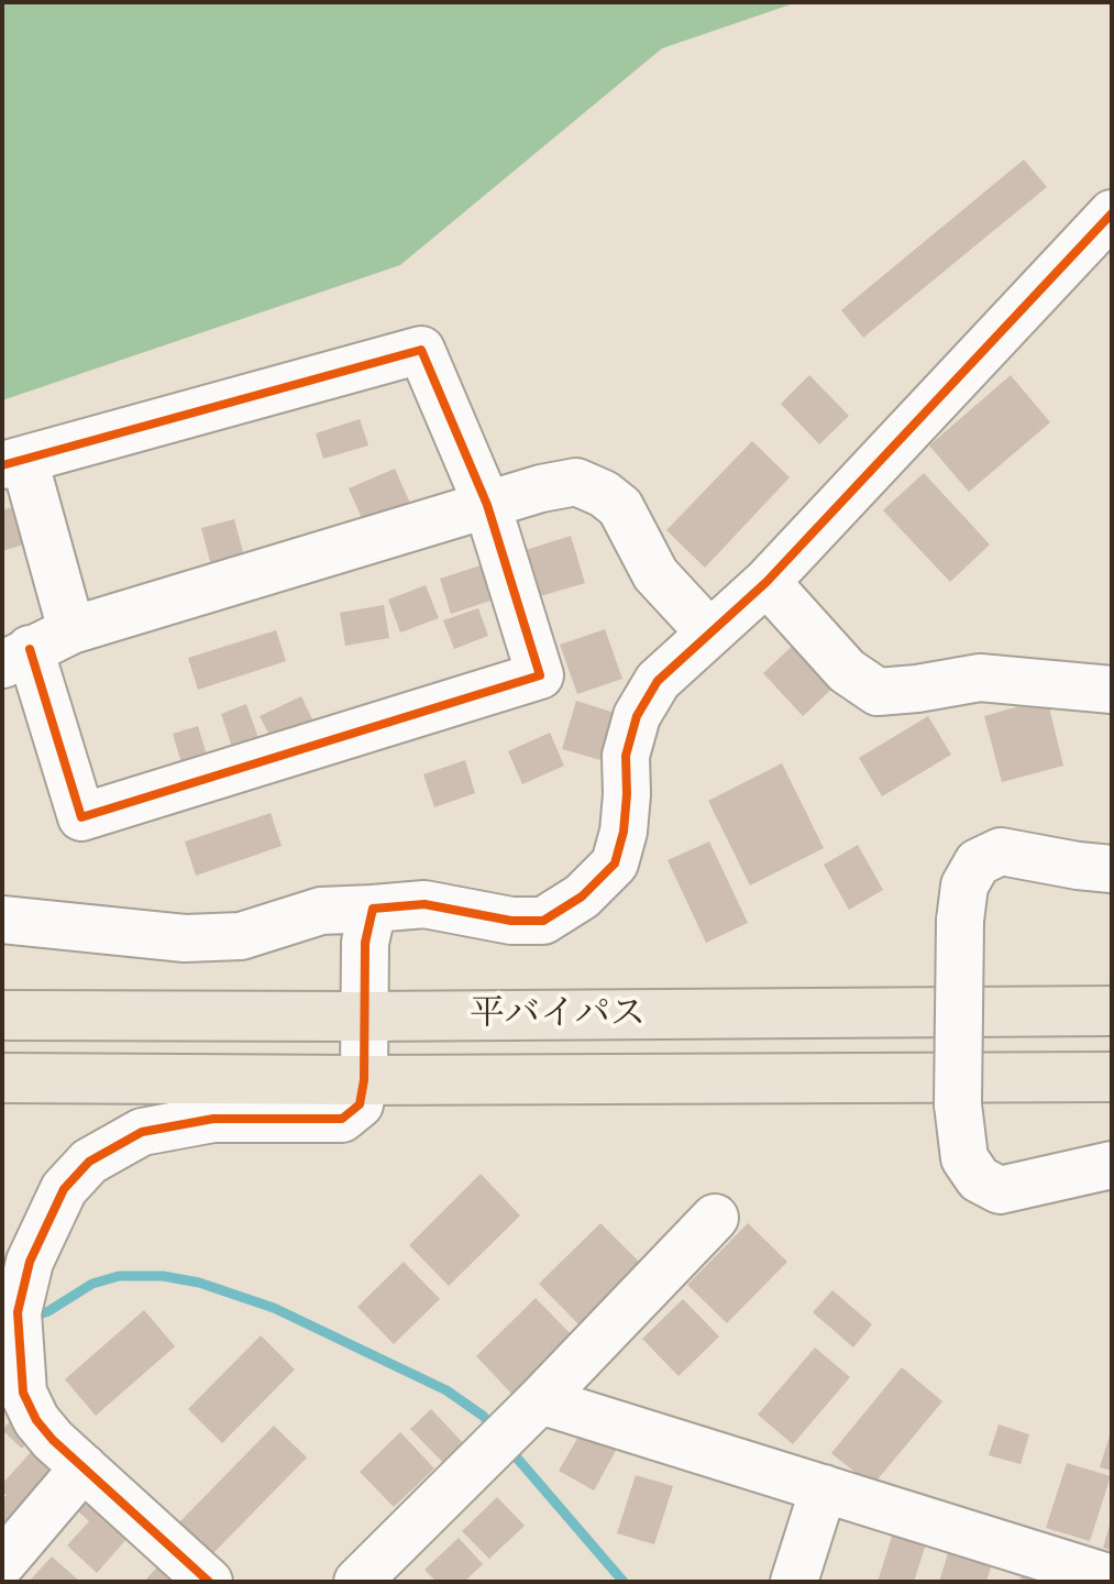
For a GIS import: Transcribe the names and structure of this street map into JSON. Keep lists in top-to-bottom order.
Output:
{
  "streets": {
    "highway": ["平バイパス"]
  }
}
